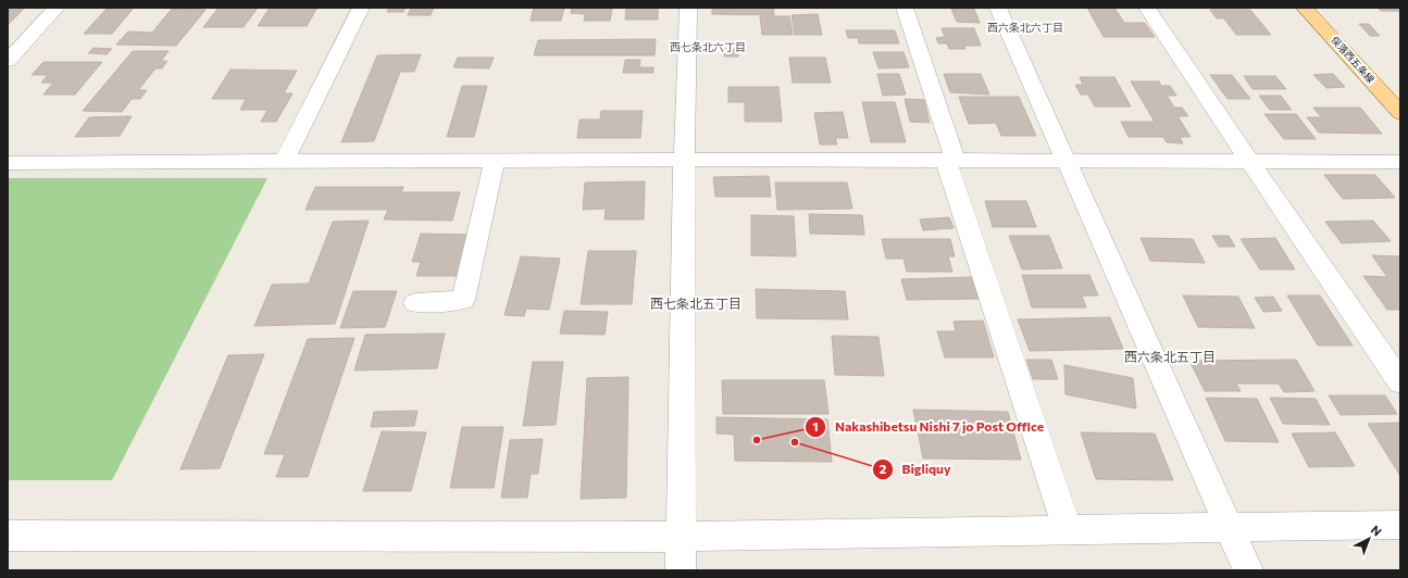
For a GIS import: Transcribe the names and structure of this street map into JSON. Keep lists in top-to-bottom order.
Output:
{
  "streets": {
    "main road": ["俣落西五条線"]
  },
  "districts": [
    "西六条北六丁目",
    "西七条北六丁目",
    "西七条北五丁目",
    "西六条北五丁目"
  ],
  "places": ["Nakashibetsu Nishi 7 jo Post Office", "Bigliquy"],
  "north": "top right"
}
